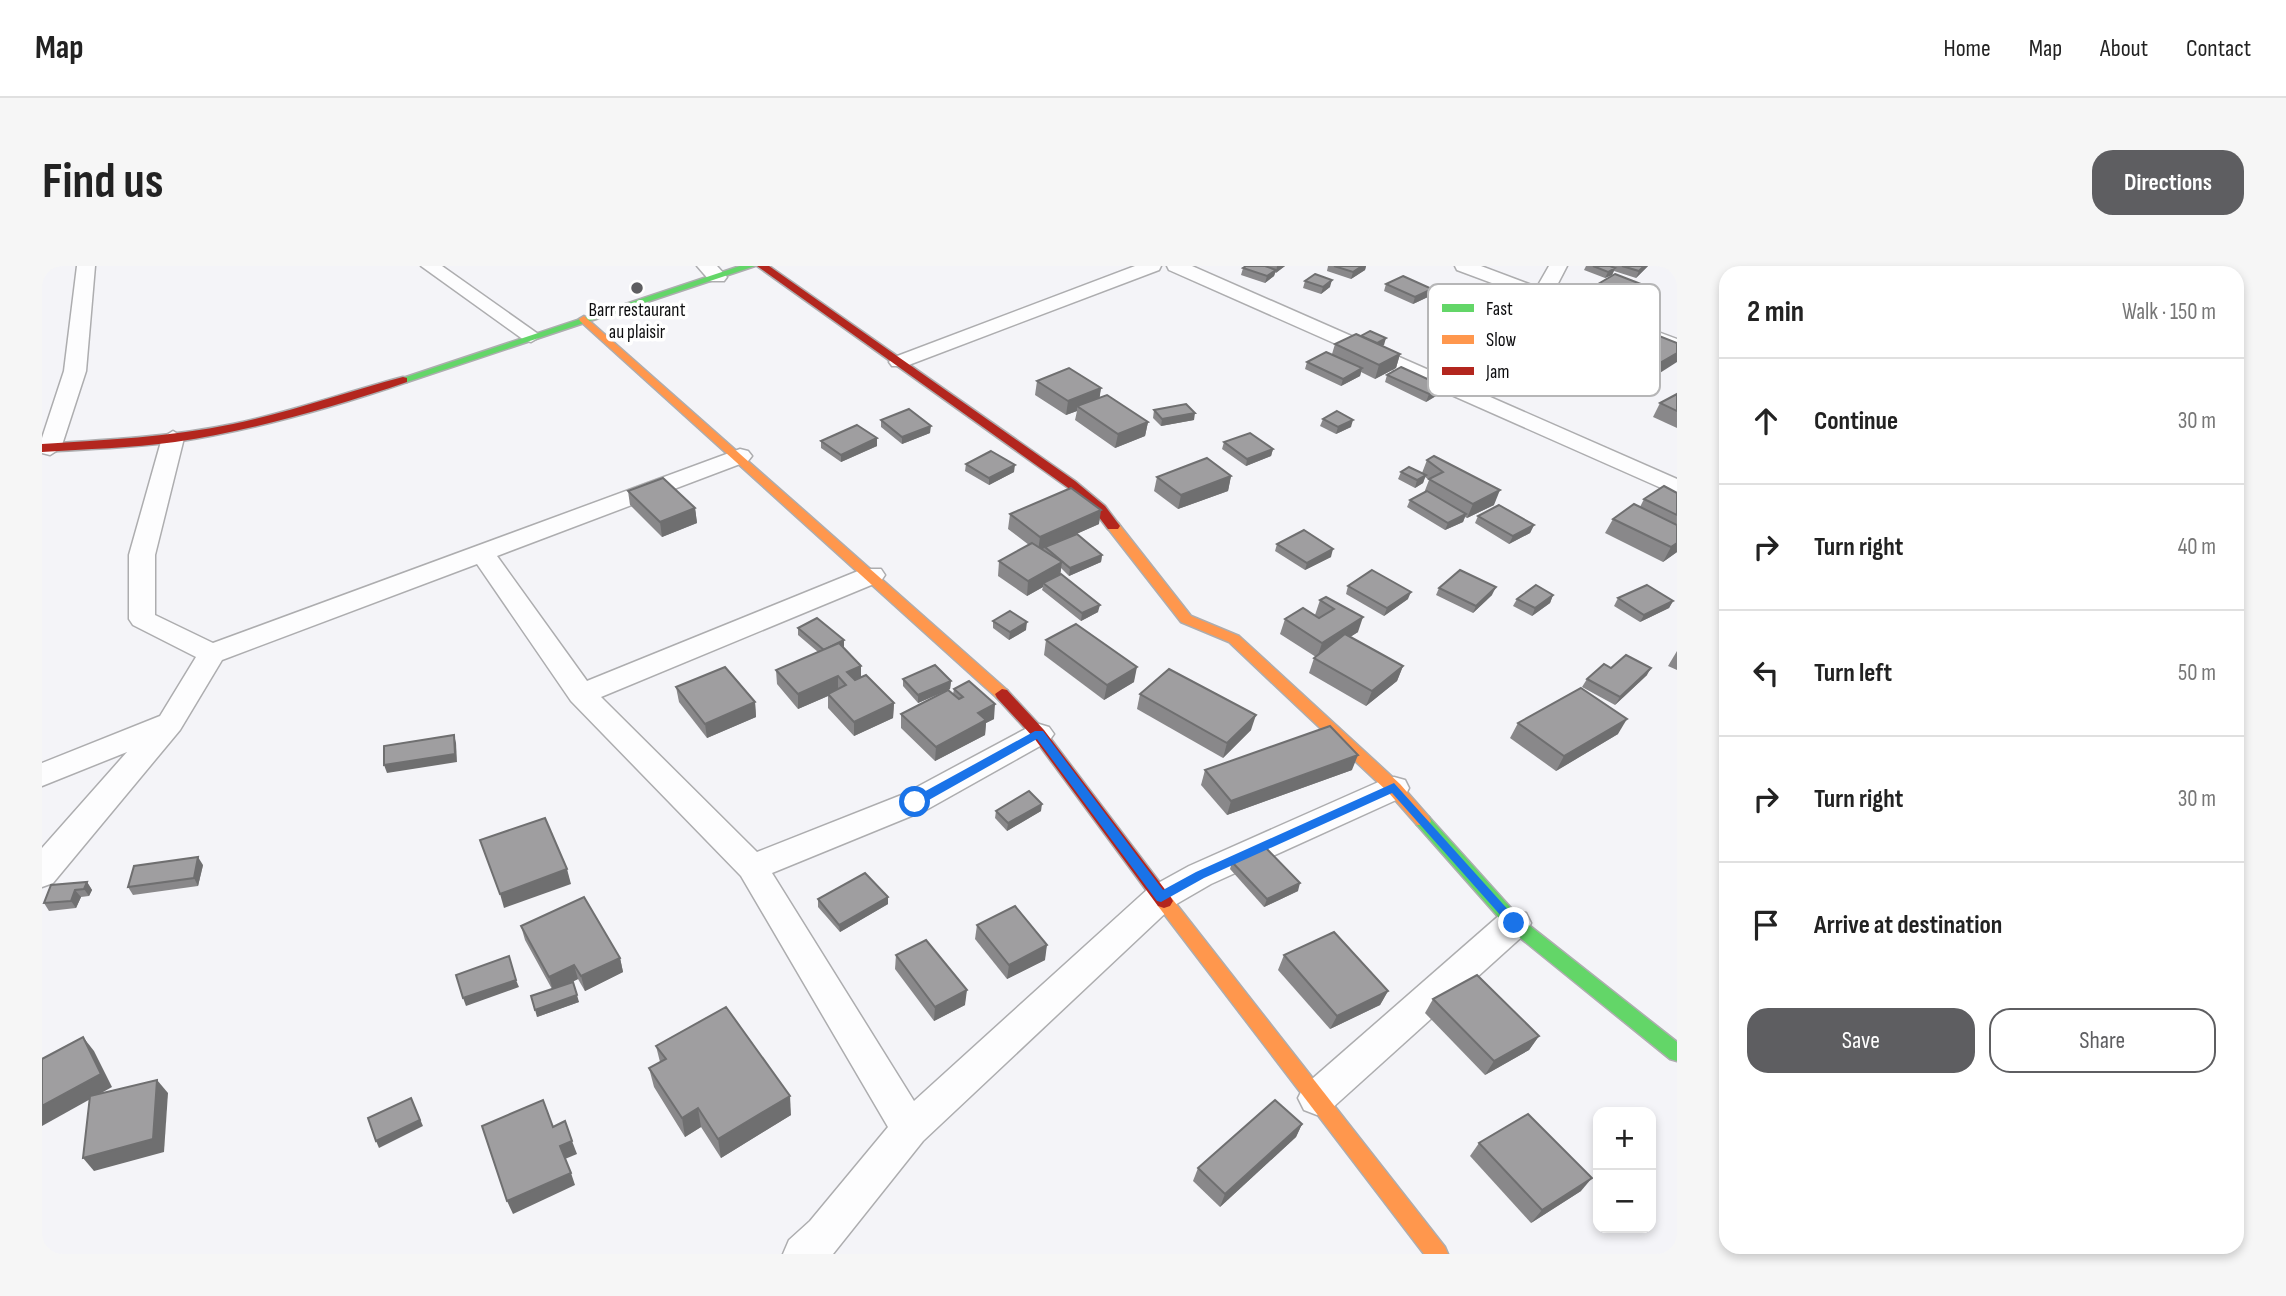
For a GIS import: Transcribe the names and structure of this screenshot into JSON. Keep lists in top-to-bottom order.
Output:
{
  "places": ["Barr restaurant au plaisir"],
  "legend": ["Fast", "Slow", "Jam"],
  "page": {
    "header": "Map",
    "nav": [
      "Home",
      "Map",
      "About",
      "Contact"
    ],
    "buttons": [
      "Directions",
      ["Save", "Share"]
    ],
    "title": "Find us",
    "heading": ["2 min", "Walk · 150 m"],
    "list": [
      ["Continue", "30 m"],
      ["Turn right", "40 m"],
      ["Turn left", "50 m"],
      ["Turn right", "30 m"],
      "Arrive at destination"
    ],
    "map_buttons": ["+", "−"]
  }
}
